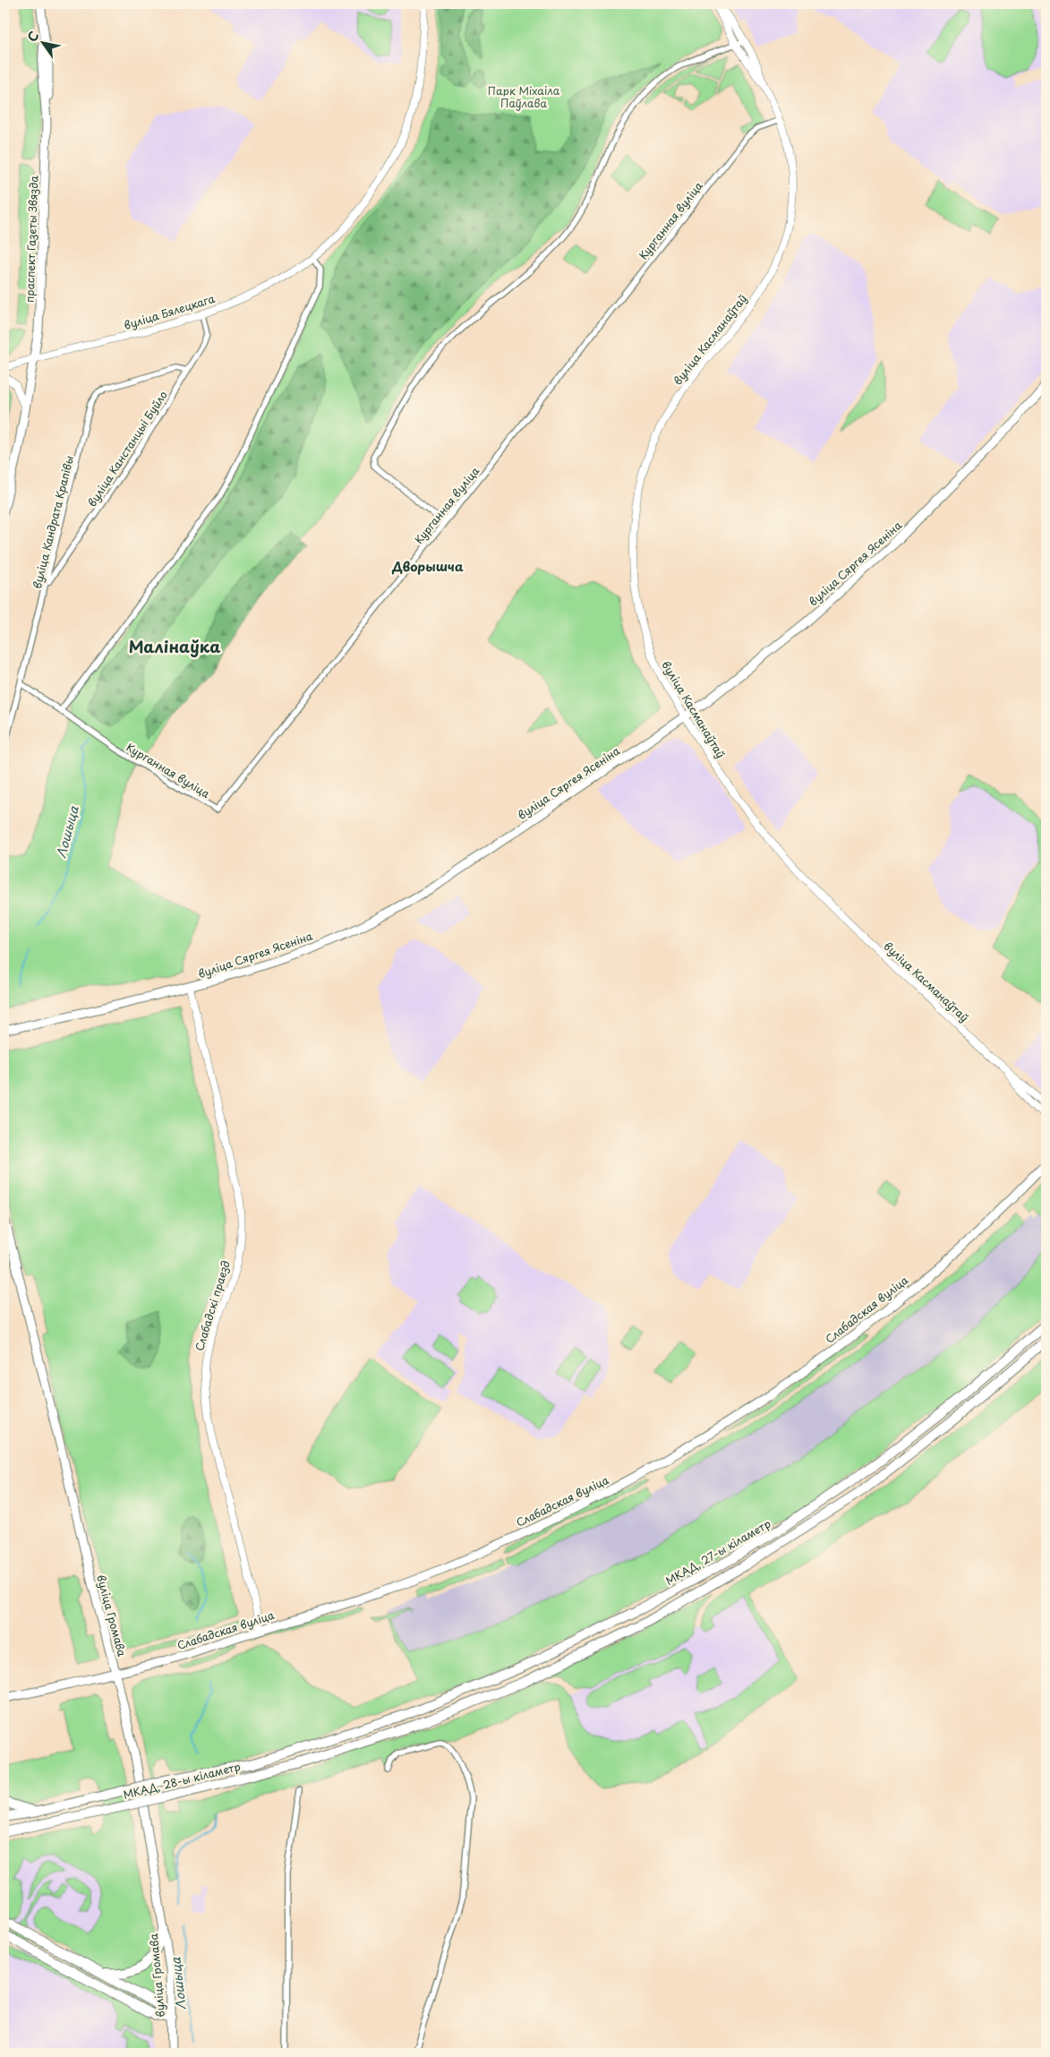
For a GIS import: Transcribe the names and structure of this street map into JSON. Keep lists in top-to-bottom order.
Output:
{
  "streets": {
    "highway": ["МКАД, 27-ы кіламетр", "МКАД, 28-ы кіламетр"],
    "main road": [
      "праспект Газеты Звязда",
      "вуліца Сяргея Ясеніна",
      "Слабадская вуліца",
      "вуліца Громава"
    ],
    "street": [
      "Курганная вуліца",
      "вуліца Бялецкага",
      "вуліца Касманаўтаў",
      "вуліца Канстанцыі Буйло",
      "вуліца Кандрата Крапівы",
      "Слабадскі праезд"
    ]
  },
  "crossings": [
    ["Курганная вуліца", "вуліца Касманаўтаў"],
    ["Курганная вуліца", "вуліца Кандрата Крапівы"],
    ["праспект Газеты Звязда", "вуліца Бялецкага"],
    ["вуліца Бялецкага", "вуліца Канстанцыі Буйло"],
    ["вуліца Касманаўтаў", "вуліца Сяргея Ясеніна"],
    ["вуліца Канстанцыі Буйло", "вуліца Кандрата Крапівы"],
    ["вуліца Сяргея Ясеніна", "Слабадскі праезд"],
    ["Слабадскі праезд", "Слабадская вуліца"],
    ["Слабадская вуліца", "вуліца Громава"],
    ["МКАД, 27-ы кіламетр", "МКАД, 28-ы кіламетр"]
  ],
  "districts": ["Дворышча", "Малінаўка"],
  "water": ["Лошыца"],
  "parks": ["Парк Міхаіла Паўлава"],
  "north": "top left"
}
